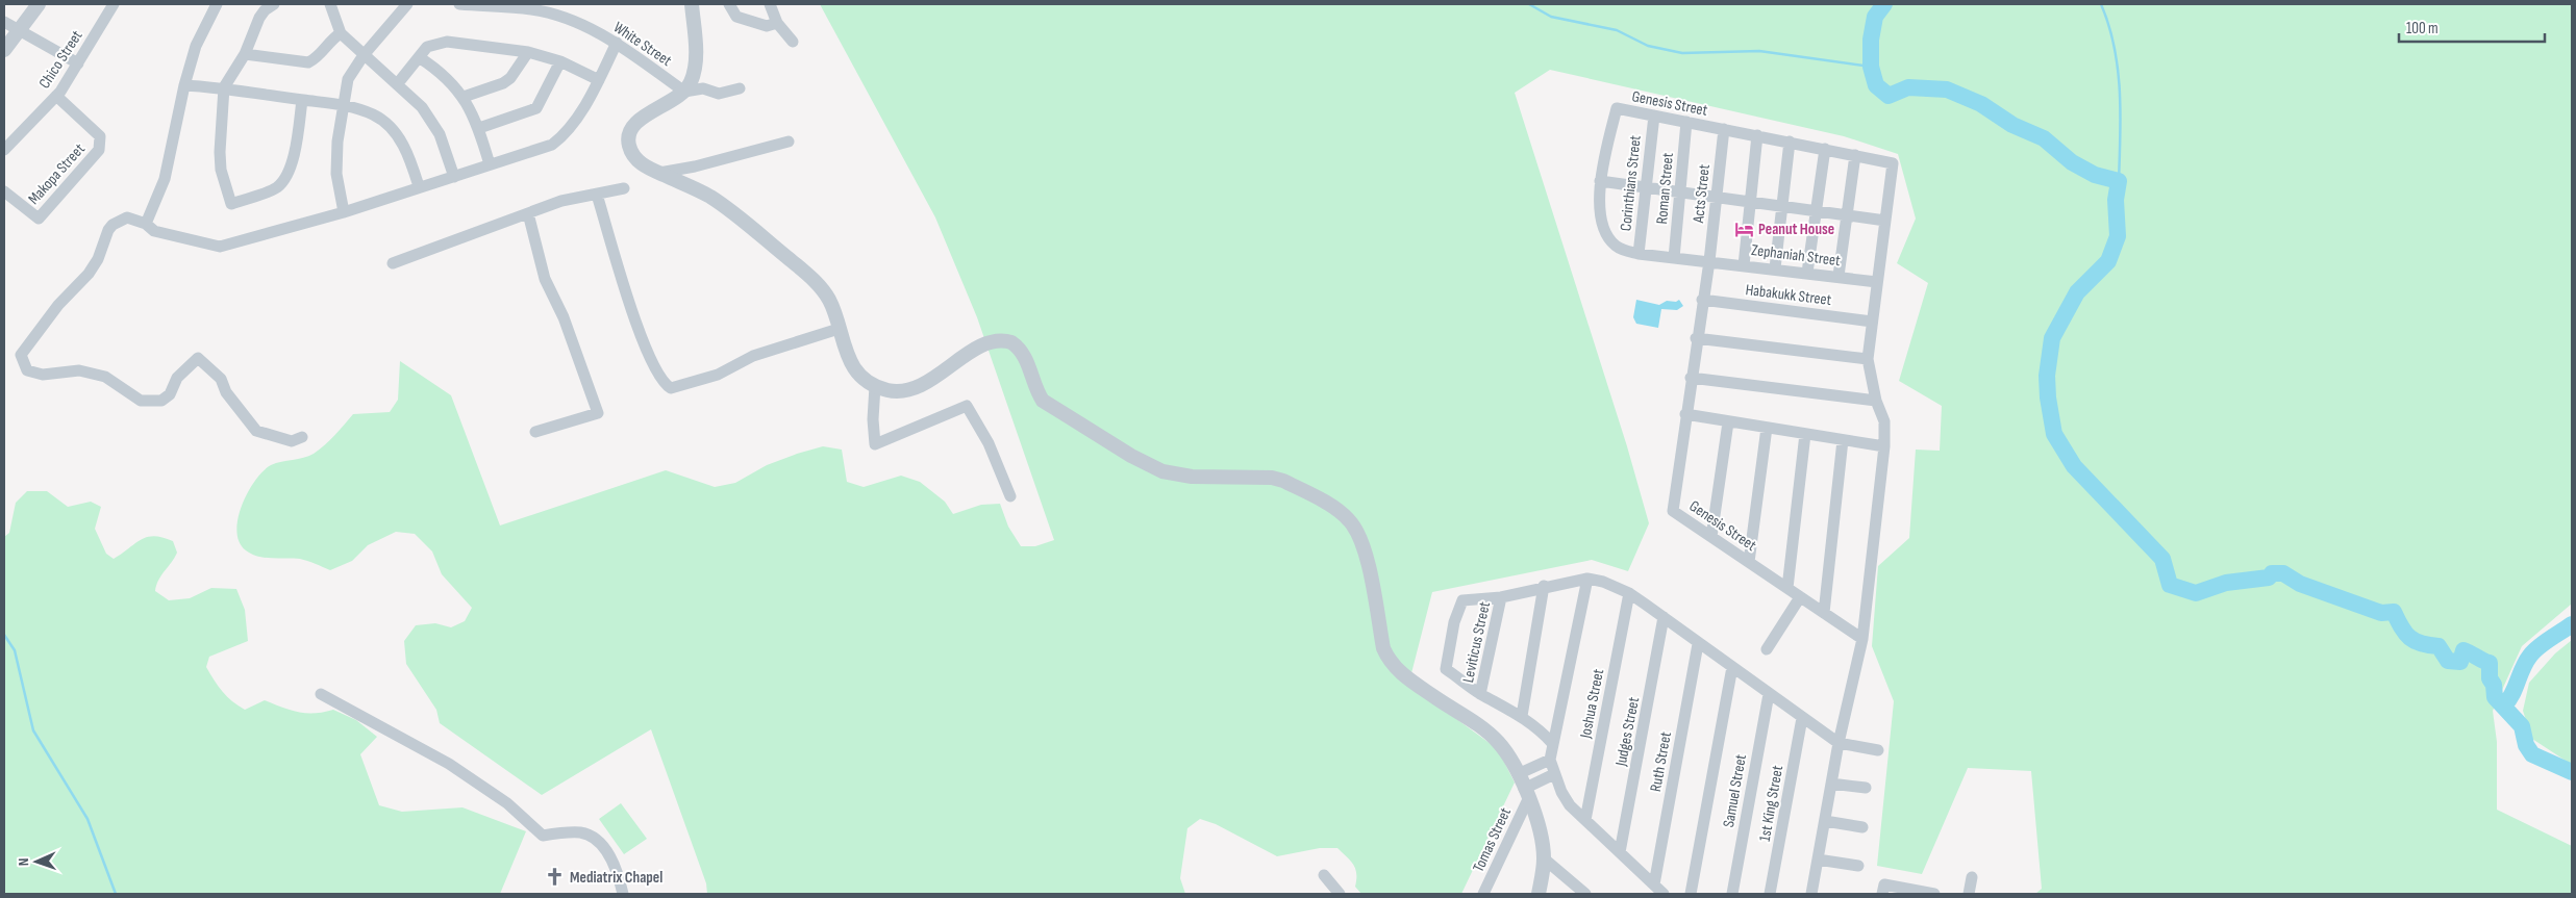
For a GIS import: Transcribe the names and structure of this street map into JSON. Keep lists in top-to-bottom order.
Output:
{
  "streets": {
    "street": [
      "White Street",
      "Chico Street",
      "Genesis Street",
      "Makopa Street",
      "Corinthians Street",
      "Roman Street",
      "Acts Street",
      "Zephaniah Street",
      "Habakukk Street",
      "Leviticus Street",
      "Joshua Street",
      "Judges Street",
      "Ruth Street",
      "Samuel Street",
      "1st King Street",
      "Tomas Street"
    ]
  },
  "crossings": [
    ["Chico Street", "Makopa Street"],
    ["Genesis Street", "Corinthians Street"],
    ["Genesis Street", "Roman Street"],
    ["Genesis Street", "Acts Street"],
    ["Genesis Street", "Zephaniah Street"],
    ["Genesis Street", "Habakukk Street"],
    ["Acts Street", "Zephaniah Street"]
  ],
  "places": {
    "hotel": ["Peanut House"],
    "church": ["Mediatrix Chapel"]
  },
  "scale_bar": "100 m",
  "north": "left"
}
